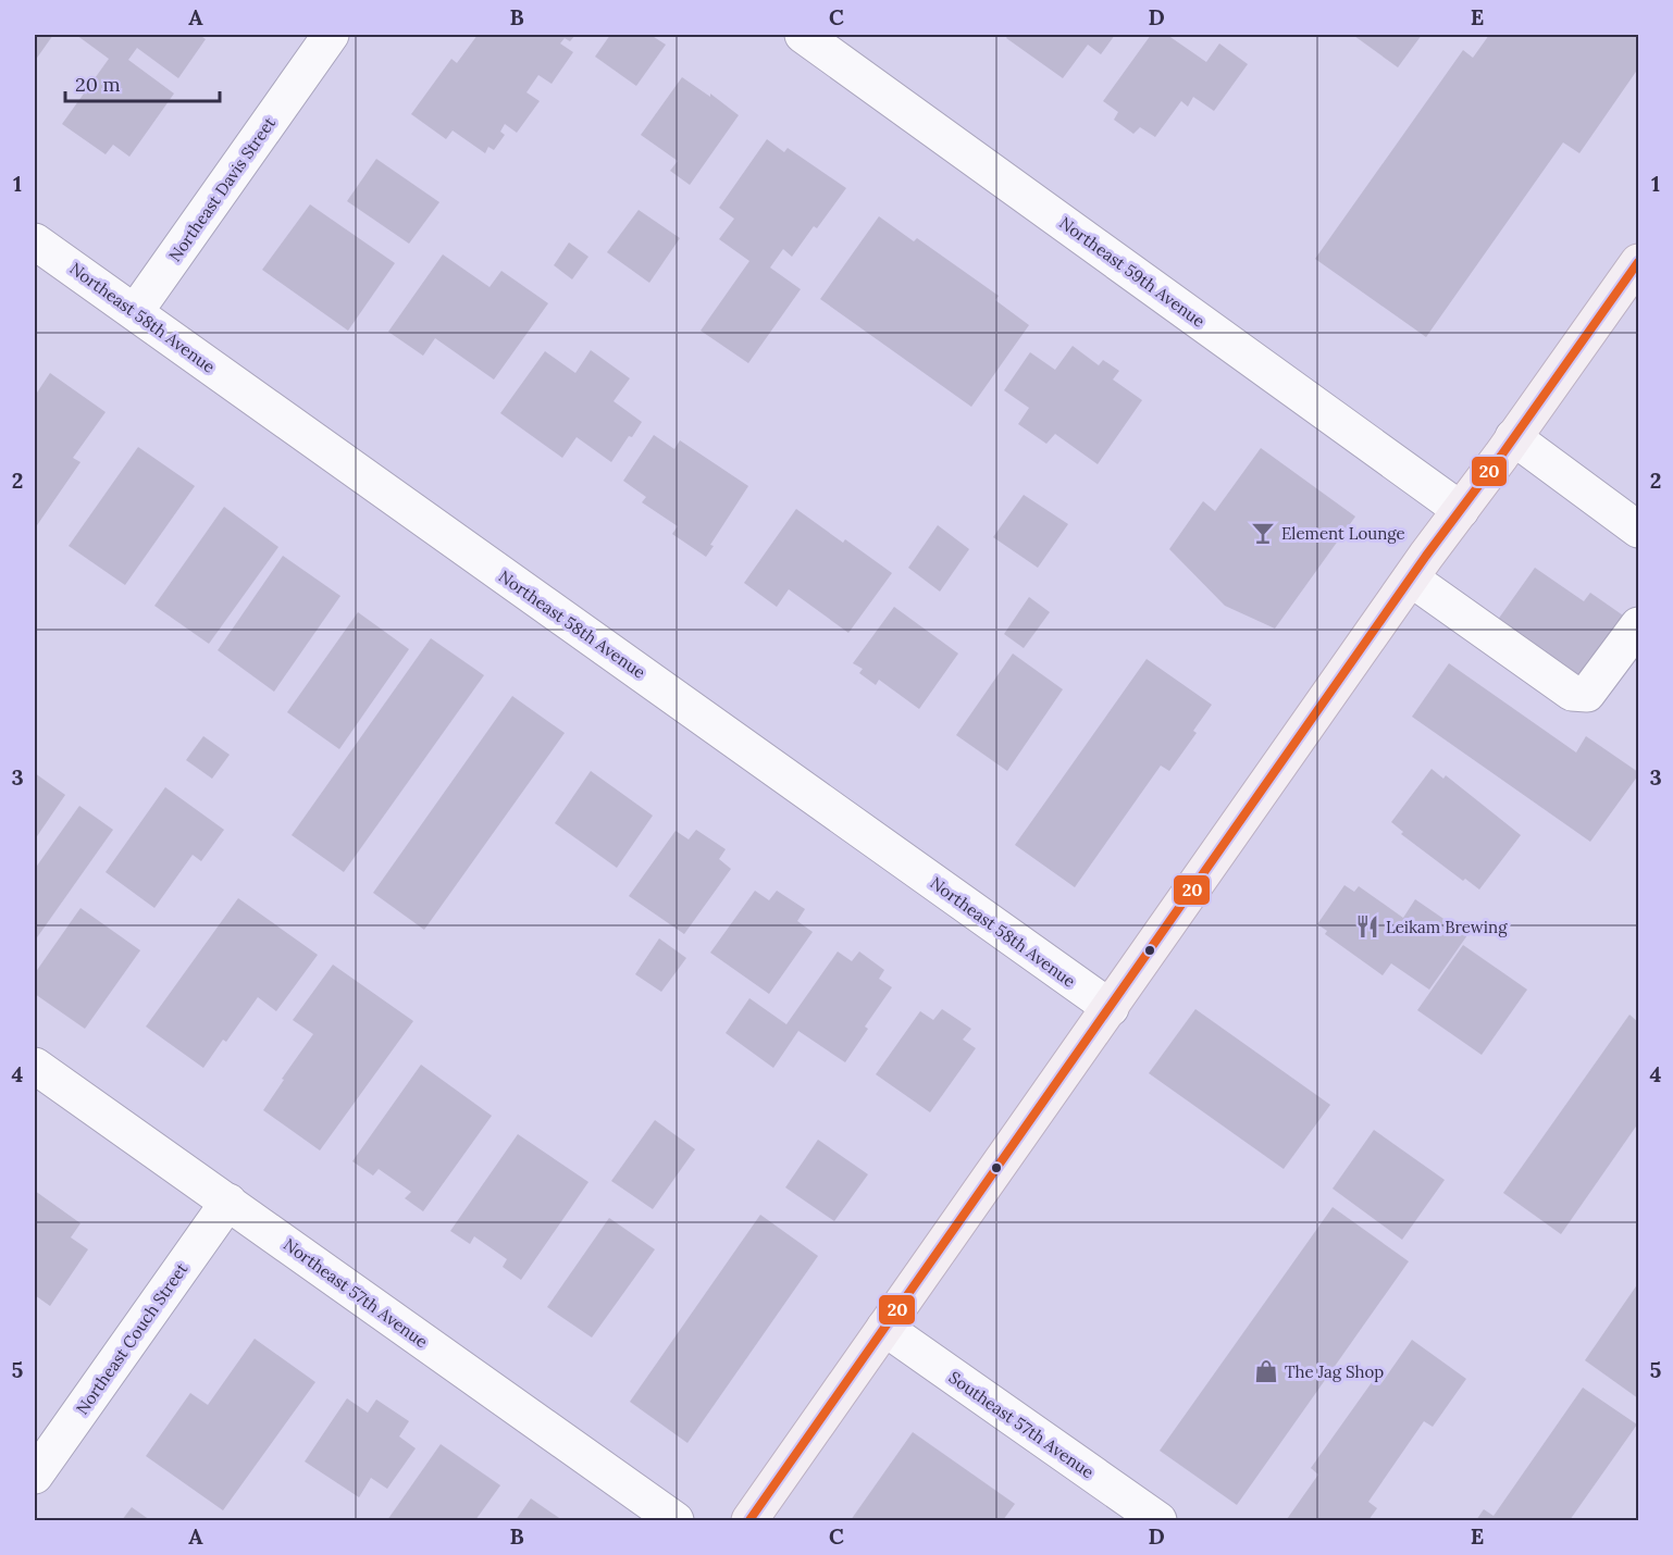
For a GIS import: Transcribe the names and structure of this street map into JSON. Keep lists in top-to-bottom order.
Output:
{
  "streets": {
    "street": [
      "Northeast Davis Street",
      "Northeast 59th Avenue",
      "Northeast 58th Avenue",
      "Northeast 57th Avenue",
      "Northeast Couch Street",
      "Southeast 57th Avenue"
    ]
  },
  "crossings": [
    ["Northeast Davis Street", "Northeast 58th Avenue"],
    ["Northeast 57th Avenue", "Northeast Couch Street"]
  ],
  "places": {
    "bar": ["Element Lounge"],
    "restaurant": ["Leikam Brewing"],
    "shop": ["The Jag Shop"]
  },
  "lines": ["transit line 20"],
  "scale_bar": "20 m",
  "grid": {
    "columns": [
      "A",
      "B",
      "C",
      "D",
      "E"
    ],
    "rows": [
      "1",
      "2",
      "3",
      "4",
      "5"
    ]
  }
}
